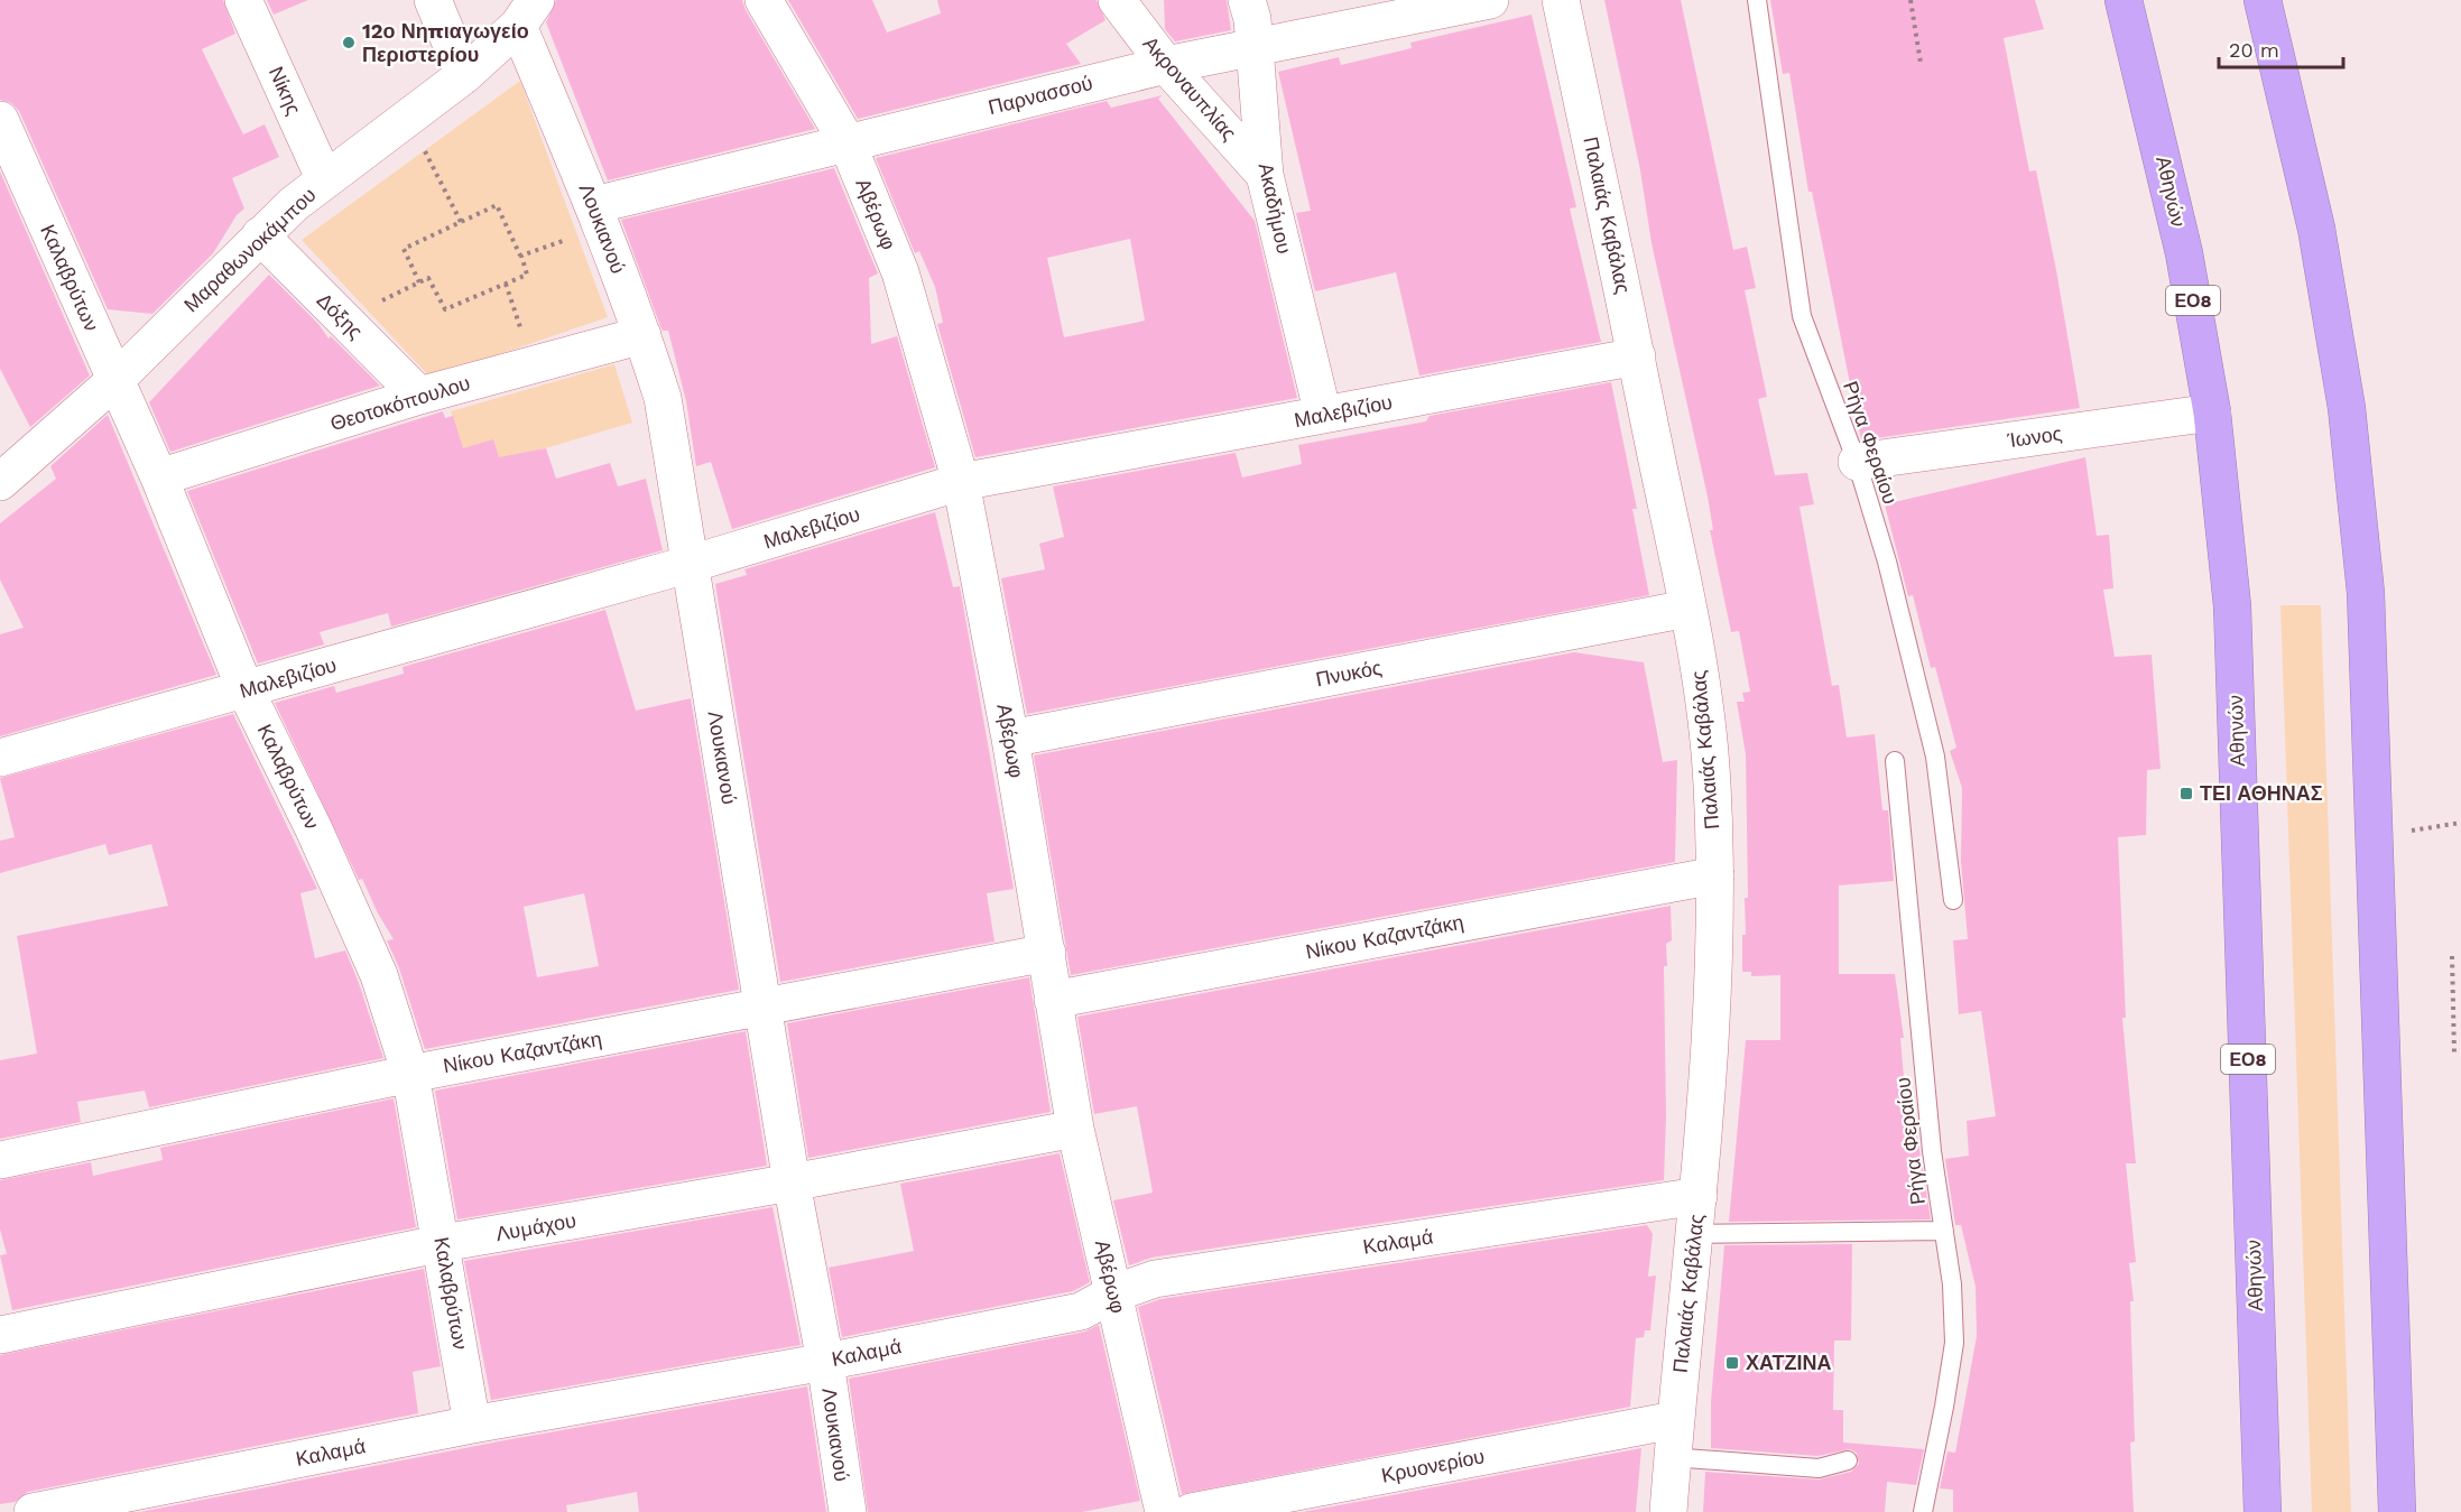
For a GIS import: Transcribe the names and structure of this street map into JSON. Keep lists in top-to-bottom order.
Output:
{
  "streets": {
    "highway": ["Αθηνών", "ΕΟ8"],
    "street": [
      "Ακροναυπλίας",
      "Νίκης",
      "Παρνασσού",
      "Ακαδήμου",
      "Αβέρωφ",
      "Παλαιάς Καβάλας",
      "Λουκιανού",
      "Μαραθωνοκάμπου",
      "Καλαβρύτων",
      "Δόξης",
      "Θεοτοκόπουλου",
      "Μαλεβιζίου",
      "Ίωνος",
      "Πνυκός",
      "Νίκου Καζαντζάκη",
      "Λυμάχου",
      "Καλαμά",
      "Κρυονερίου"
    ],
    "lane": ["Ρήγα Φεραίου"]
  },
  "crossings": [
    ["Ακροναυπλίας", "Παρνασσού"],
    ["Ακροναυπλίας", "Ακαδήμου"],
    ["Νίκης", "Μαραθωνοκάμπου"],
    ["Παρνασσού", "Ακαδήμου"],
    ["Παρνασσού", "Αβέρωφ"],
    ["Παρνασσού", "Λουκιανού"],
    ["Αθηνών", "Ίωνος"],
    ["Ακαδήμου", "Μαλεβιζίου"],
    ["Αβέρωφ", "Μαλεβιζίου"],
    ["Αβέρωφ", "Πνυκός"],
    ["Αβέρωφ", "Νίκου Καζαντζάκη"],
    ["Αβέρωφ", "Λυμάχου"],
    ["Αβέρωφ", "Καλαμά"],
    ["Παλαιάς Καβάλας", "Μαλεβιζίου"],
    ["Παλαιάς Καβάλας", "Πνυκός"],
    ["Παλαιάς Καβάλας", "Νίκου Καζαντζάκη"],
    ["Παλαιάς Καβάλας", "Καλαμά"],
    ["Παλαιάς Καβάλας", "Κρυονερίου"],
    ["Λουκιανού", "Μαραθωνοκάμπου"],
    ["Λουκιανού", "Θεοτοκόπουλου"],
    ["Λουκιανού", "Μαλεβιζίου"],
    ["Λουκιανού", "Νίκου Καζαντζάκη"],
    ["Λουκιανού", "Λυμάχου"],
    ["Λουκιανού", "Καλαμά"],
    ["Μαραθωνοκάμπου", "Καλαβρύτων"],
    ["Μαραθωνοκάμπου", "Δόξης"],
    ["Καλαβρύτων", "Θεοτοκόπουλου"],
    ["Καλαβρύτων", "Μαλεβιζίου"],
    ["Καλαβρύτων", "Νίκου Καζαντζάκη"],
    ["Καλαβρύτων", "Λυμάχου"],
    ["Καλαβρύτων", "Καλαμά"],
    ["Δόξης", "Θεοτοκόπουλου"],
    ["Ίωνος", "Ρήγα Φεραίου"]
  ],
  "places": {
    "other": ["12ο Νηπιαγωγείο Περιστερίου"],
    "transit": ["ΤΕΙ ΑΘΗΝΑΣ", "ΧΑΤΖΙΝΑ"]
  },
  "scale_bar": "20 m"
}
